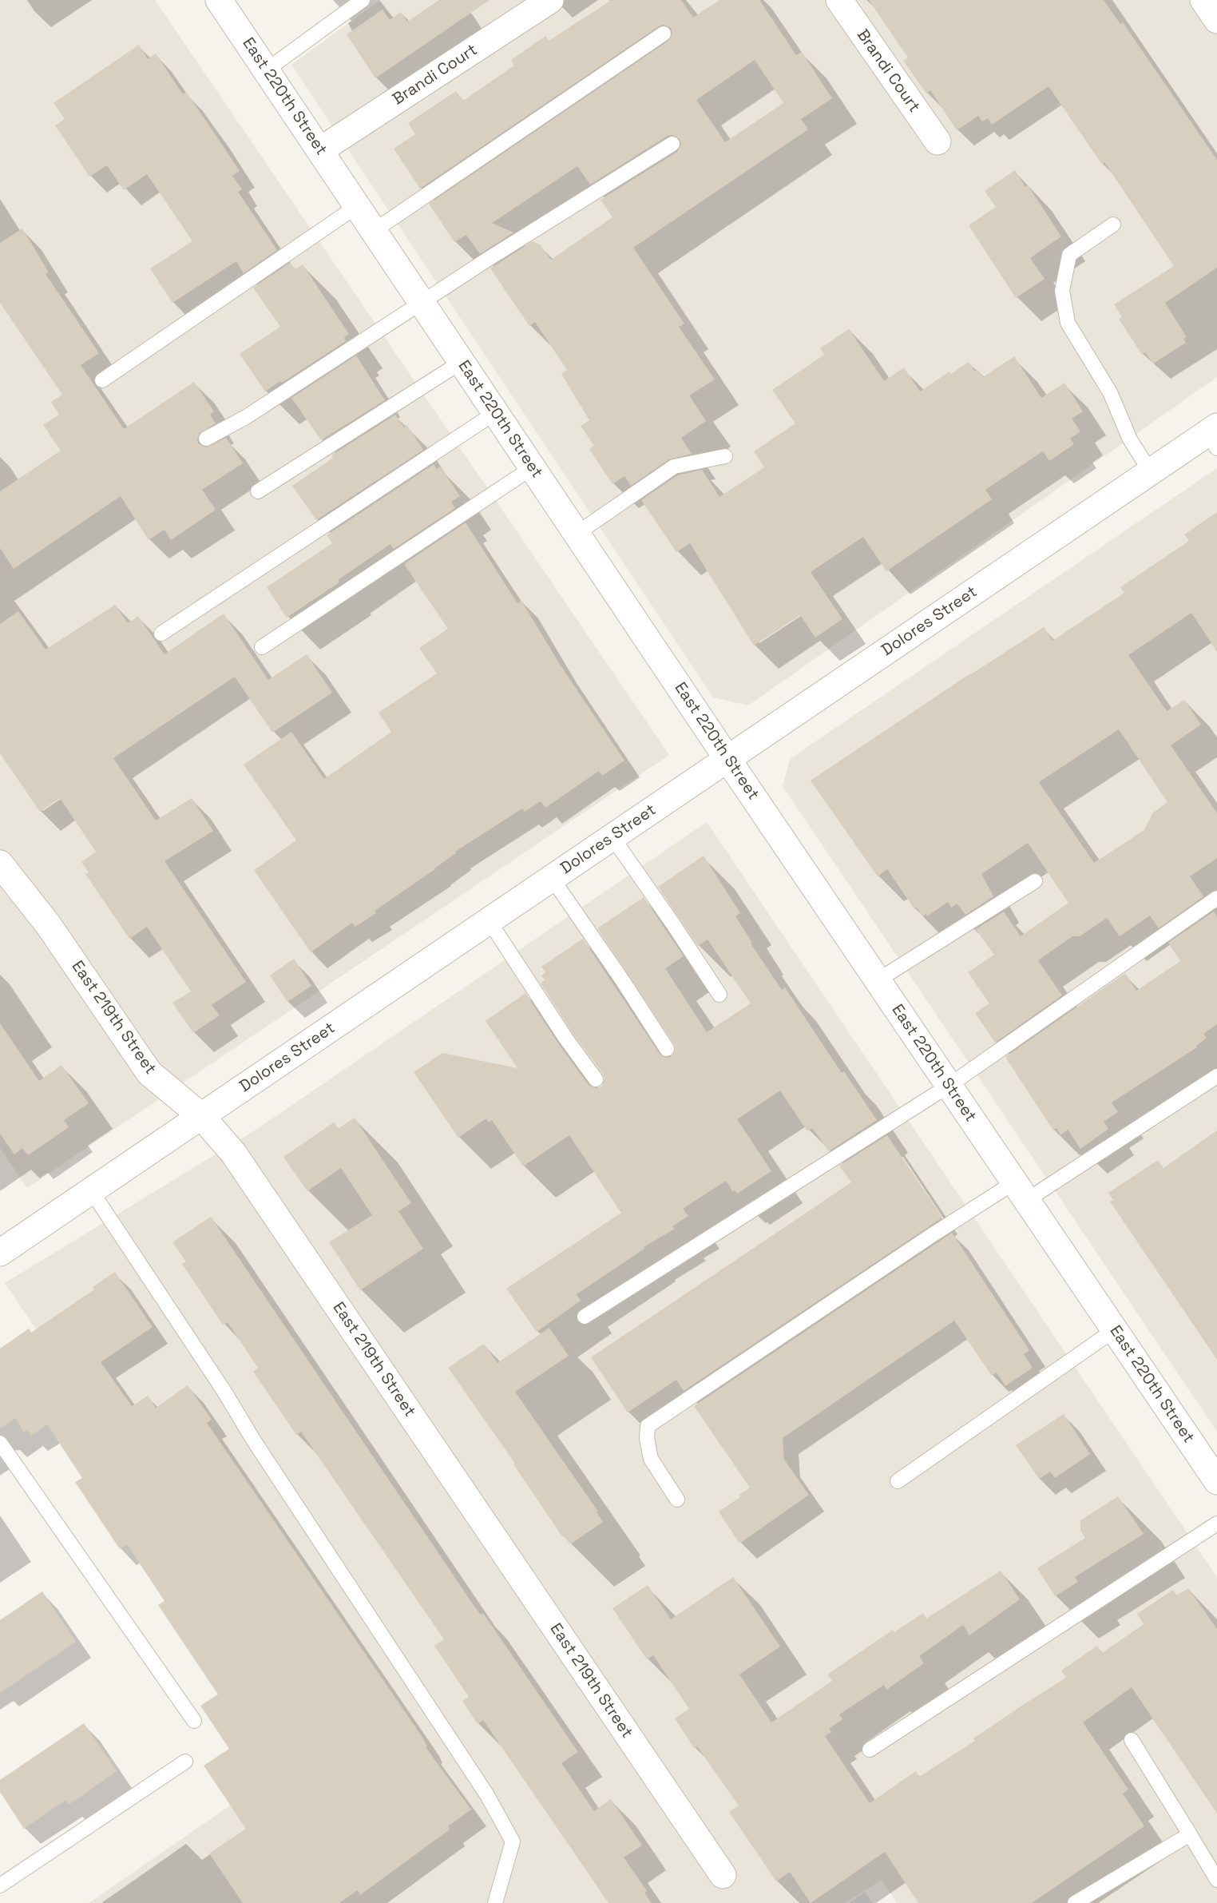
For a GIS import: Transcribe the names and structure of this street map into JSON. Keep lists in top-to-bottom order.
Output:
{
  "streets": {
    "street": [
      "Brandi Court",
      "East 220th Street",
      "Dolores Street",
      "East 219th Street"
    ]
  },
  "crossings": [
    ["Brandi Court", "East 220th Street"],
    ["East 220th Street", "Dolores Street"],
    ["Dolores Street", "East 219th Street"]
  ]
}
